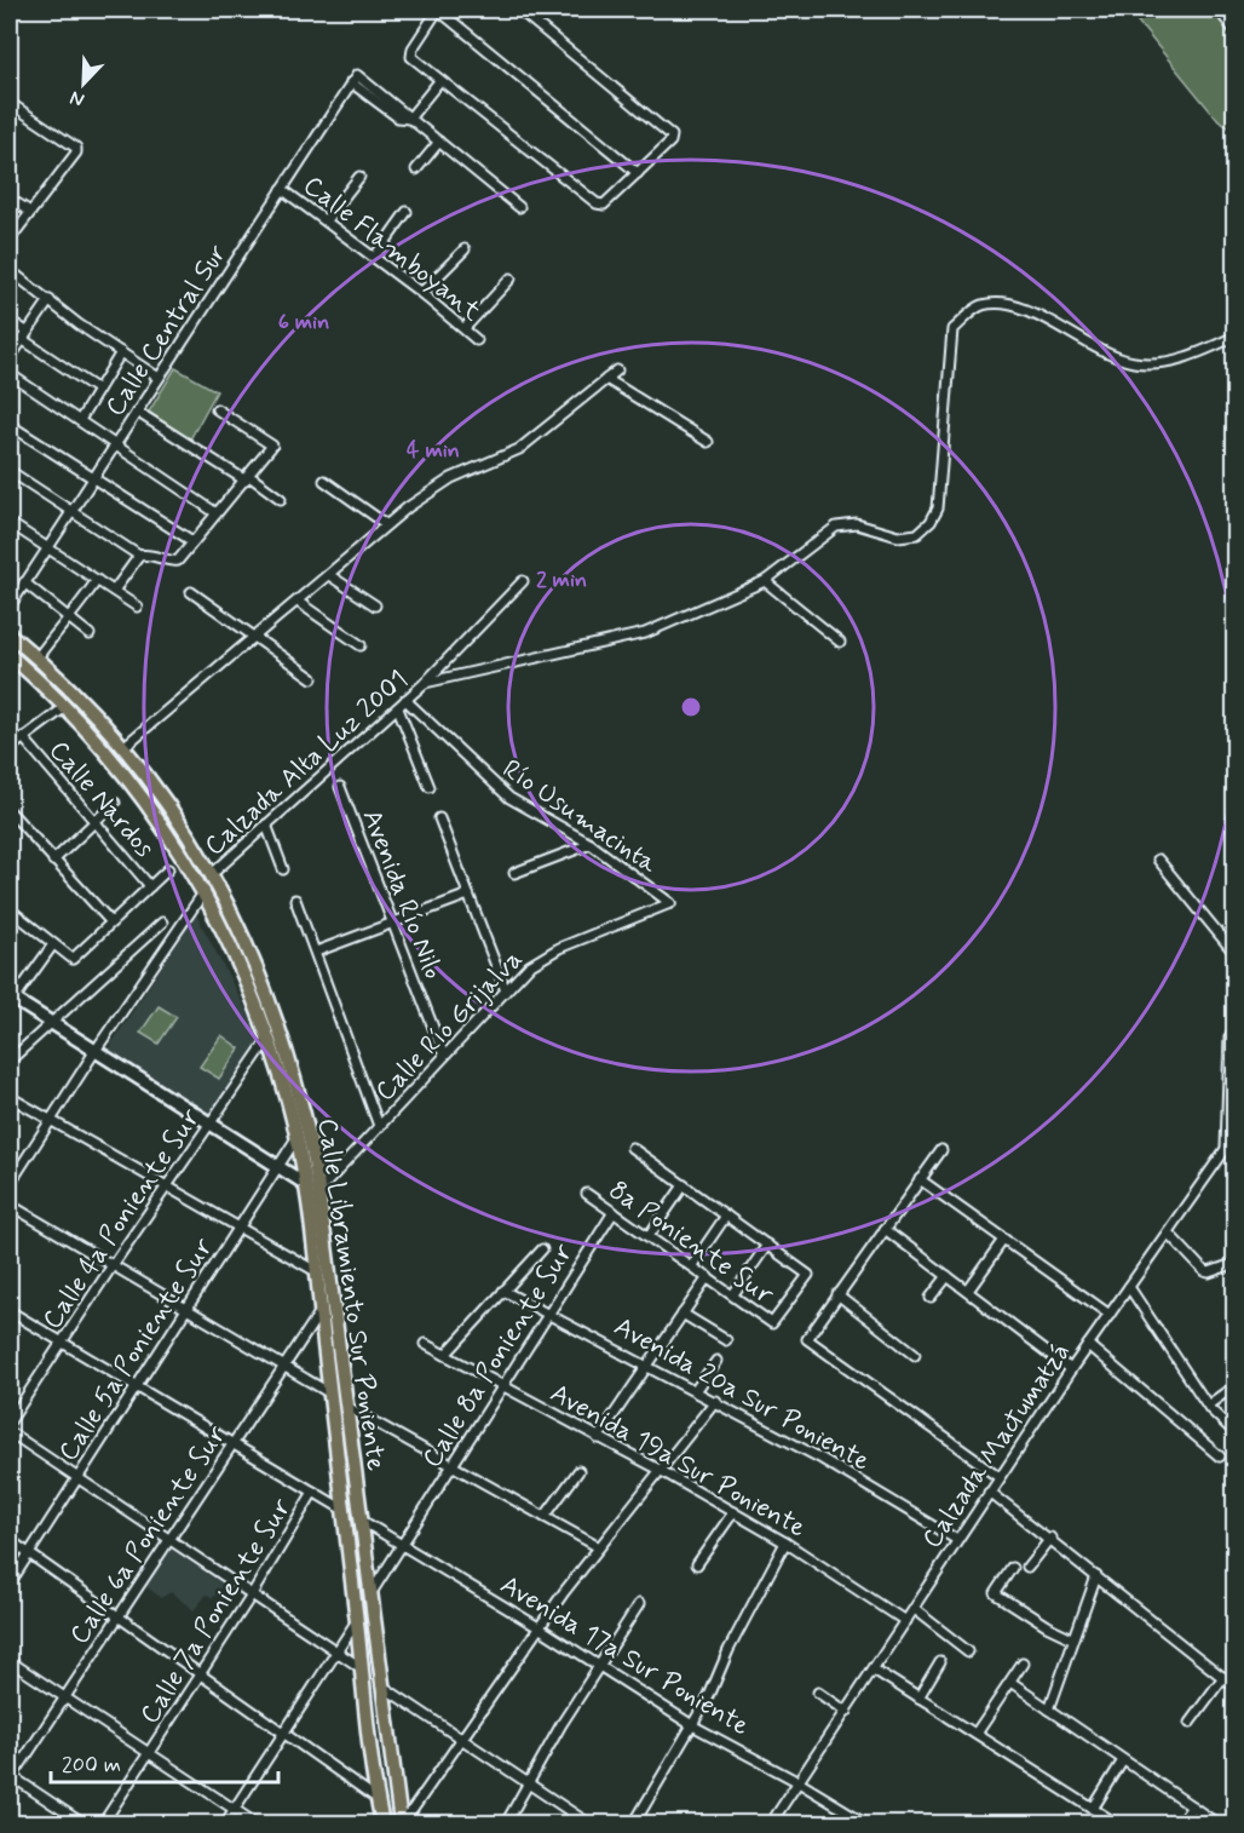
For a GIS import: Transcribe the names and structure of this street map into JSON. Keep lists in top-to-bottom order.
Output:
{
  "streets": {
    "main road": ["Calle Libramiento Sur Poniente"],
    "street": [
      "Calle Flamboyant",
      "Calle Central Sur",
      "Calzada Alta Luz 2001",
      "Calle Nardos",
      "Río Usumacinta",
      "Avenida Río Nilo",
      "Calle Río Grijalva",
      "Calle 4a Poniente Sur",
      "8a Poniente Sur",
      "Calle 5a Poniente Sur",
      "Calle 8a Poniente Sur",
      "Avenida 20a Sur Poniente",
      "Calzada Mactumatzá",
      "Avenida 19a Sur Poniente",
      "Calle 6a Poniente Sur",
      "Calle 7a Poniente Sur",
      "Avenida 17a Sur Poniente"
    ]
  },
  "crossings": [
    ["Calle Flamboyant", "Calle Central Sur"],
    ["Calzada Alta Luz 2001", "Río Usumacinta"],
    ["Calzada Alta Luz 2001", "Calle Libramiento Sur Poniente"],
    ["Río Usumacinta", "Calle Río Grijalva"],
    ["Avenida Río Nilo", "Calle Río Grijalva"],
    ["Calle Río Grijalva", "Calle Libramiento Sur Poniente"],
    ["Calle 4a Poniente Sur", "Calle Libramiento Sur Poniente"],
    ["8a Poniente Sur", "Calle 8a Poniente Sur"],
    ["Calle Libramiento Sur Poniente", "Calle 5a Poniente Sur"],
    ["Calle Libramiento Sur Poniente", "Calle 8a Poniente Sur"],
    ["Calle Libramiento Sur Poniente", "Calle 6a Poniente Sur"],
    ["Calle Libramiento Sur Poniente", "Avenida 17a Sur Poniente"],
    ["Calle 8a Poniente Sur", "Avenida 20a Sur Poniente"],
    ["Calle 8a Poniente Sur", "Avenida 19a Sur Poniente"],
    ["Calle 8a Poniente Sur", "Avenida 17a Sur Poniente"],
    ["Avenida 20a Sur Poniente", "Calzada Mactumatzá"],
    ["Calzada Mactumatzá", "Avenida 19a Sur Poniente"],
    ["Calzada Mactumatzá", "Avenida 17a Sur Poniente"]
  ],
  "scale_bar": "200 m",
  "north": "bottom left",
  "rings": ["6 min", "4 min", "2 min"]
}
